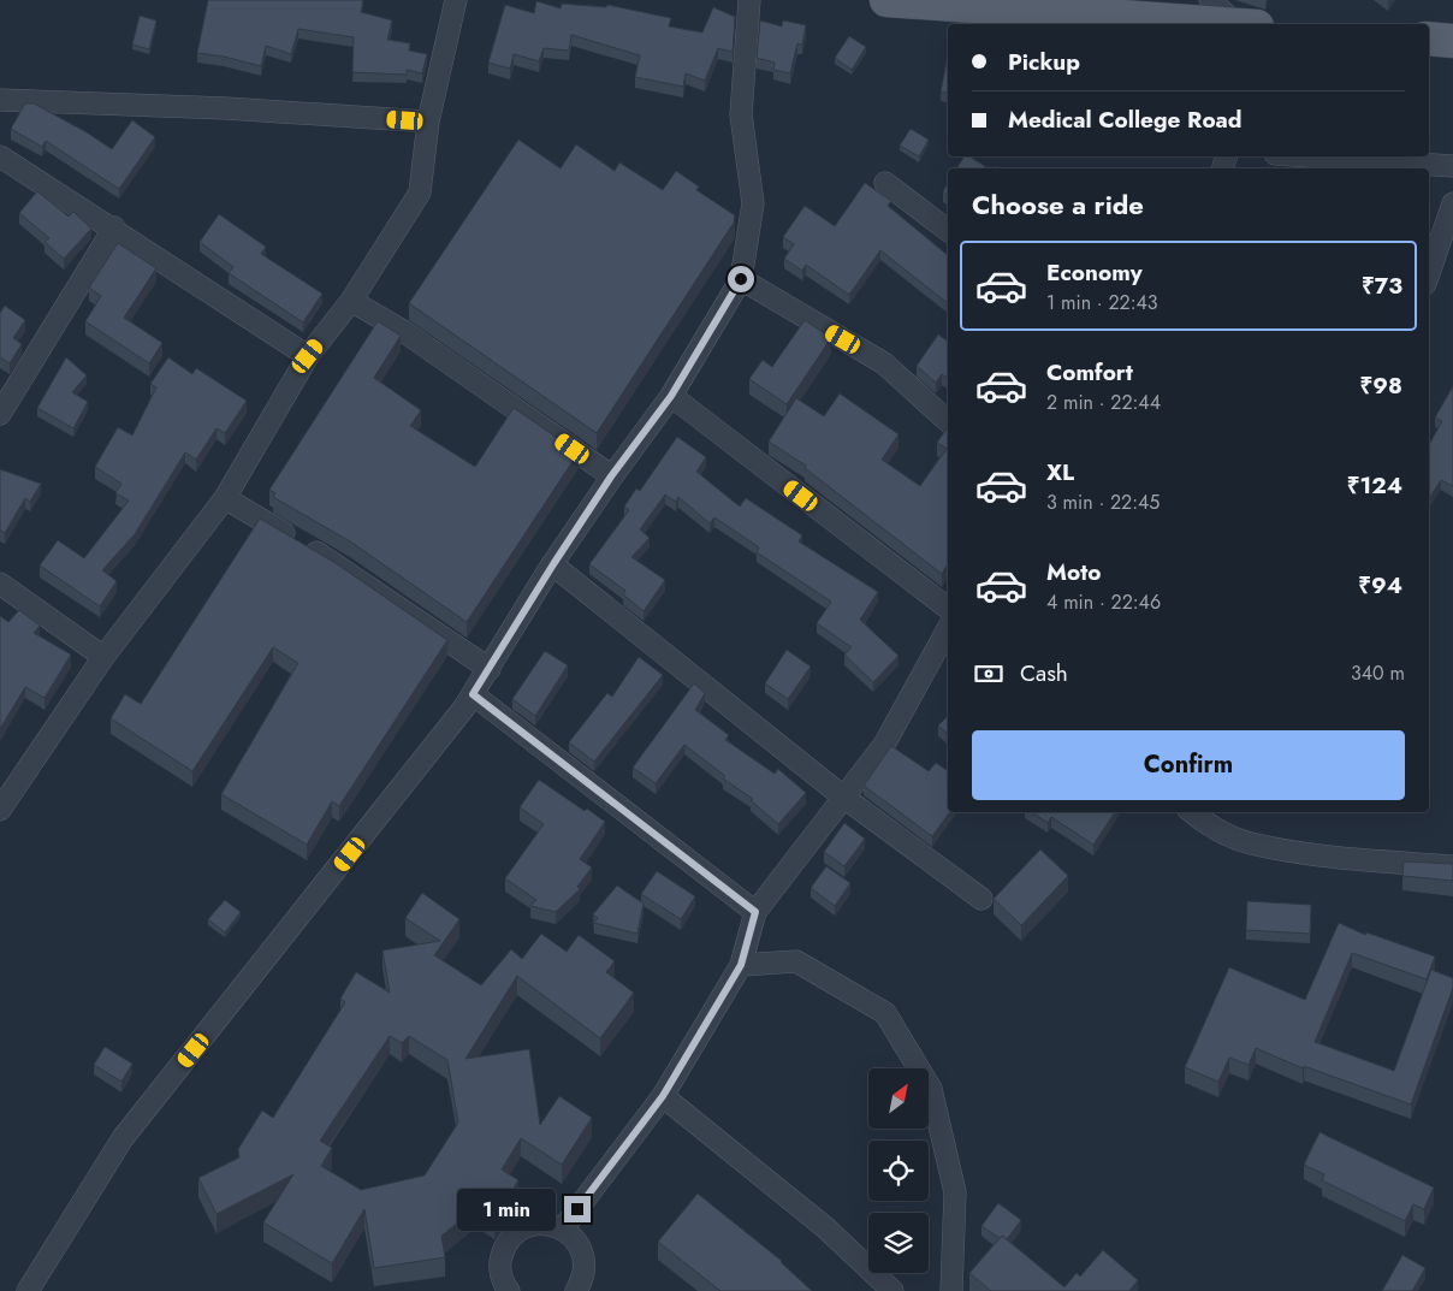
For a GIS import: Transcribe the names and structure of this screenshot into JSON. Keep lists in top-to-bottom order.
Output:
{
  "north": "top right",
  "page": {
    "banner": ["Pickup", "Medical College Road"],
    "heading": "Choose a ride",
    "list": [
      {
        "name": "Economy",
        "note": "1 min · 22:43",
        "value": "₹73"
      },
      {
        "name": "Comfort",
        "note": "2 min · 22:44",
        "value": "₹98"
      },
      {
        "name": "XL",
        "note": "3 min · 22:45",
        "value": "₹124"
      },
      {
        "name": "Moto",
        "note": "4 min · 22:46",
        "value": "₹94"
      }
    ],
    "pay": ["Cash", "340 m"],
    "buttons": "Confirm",
    "bubble": "1 min"
  }
}
